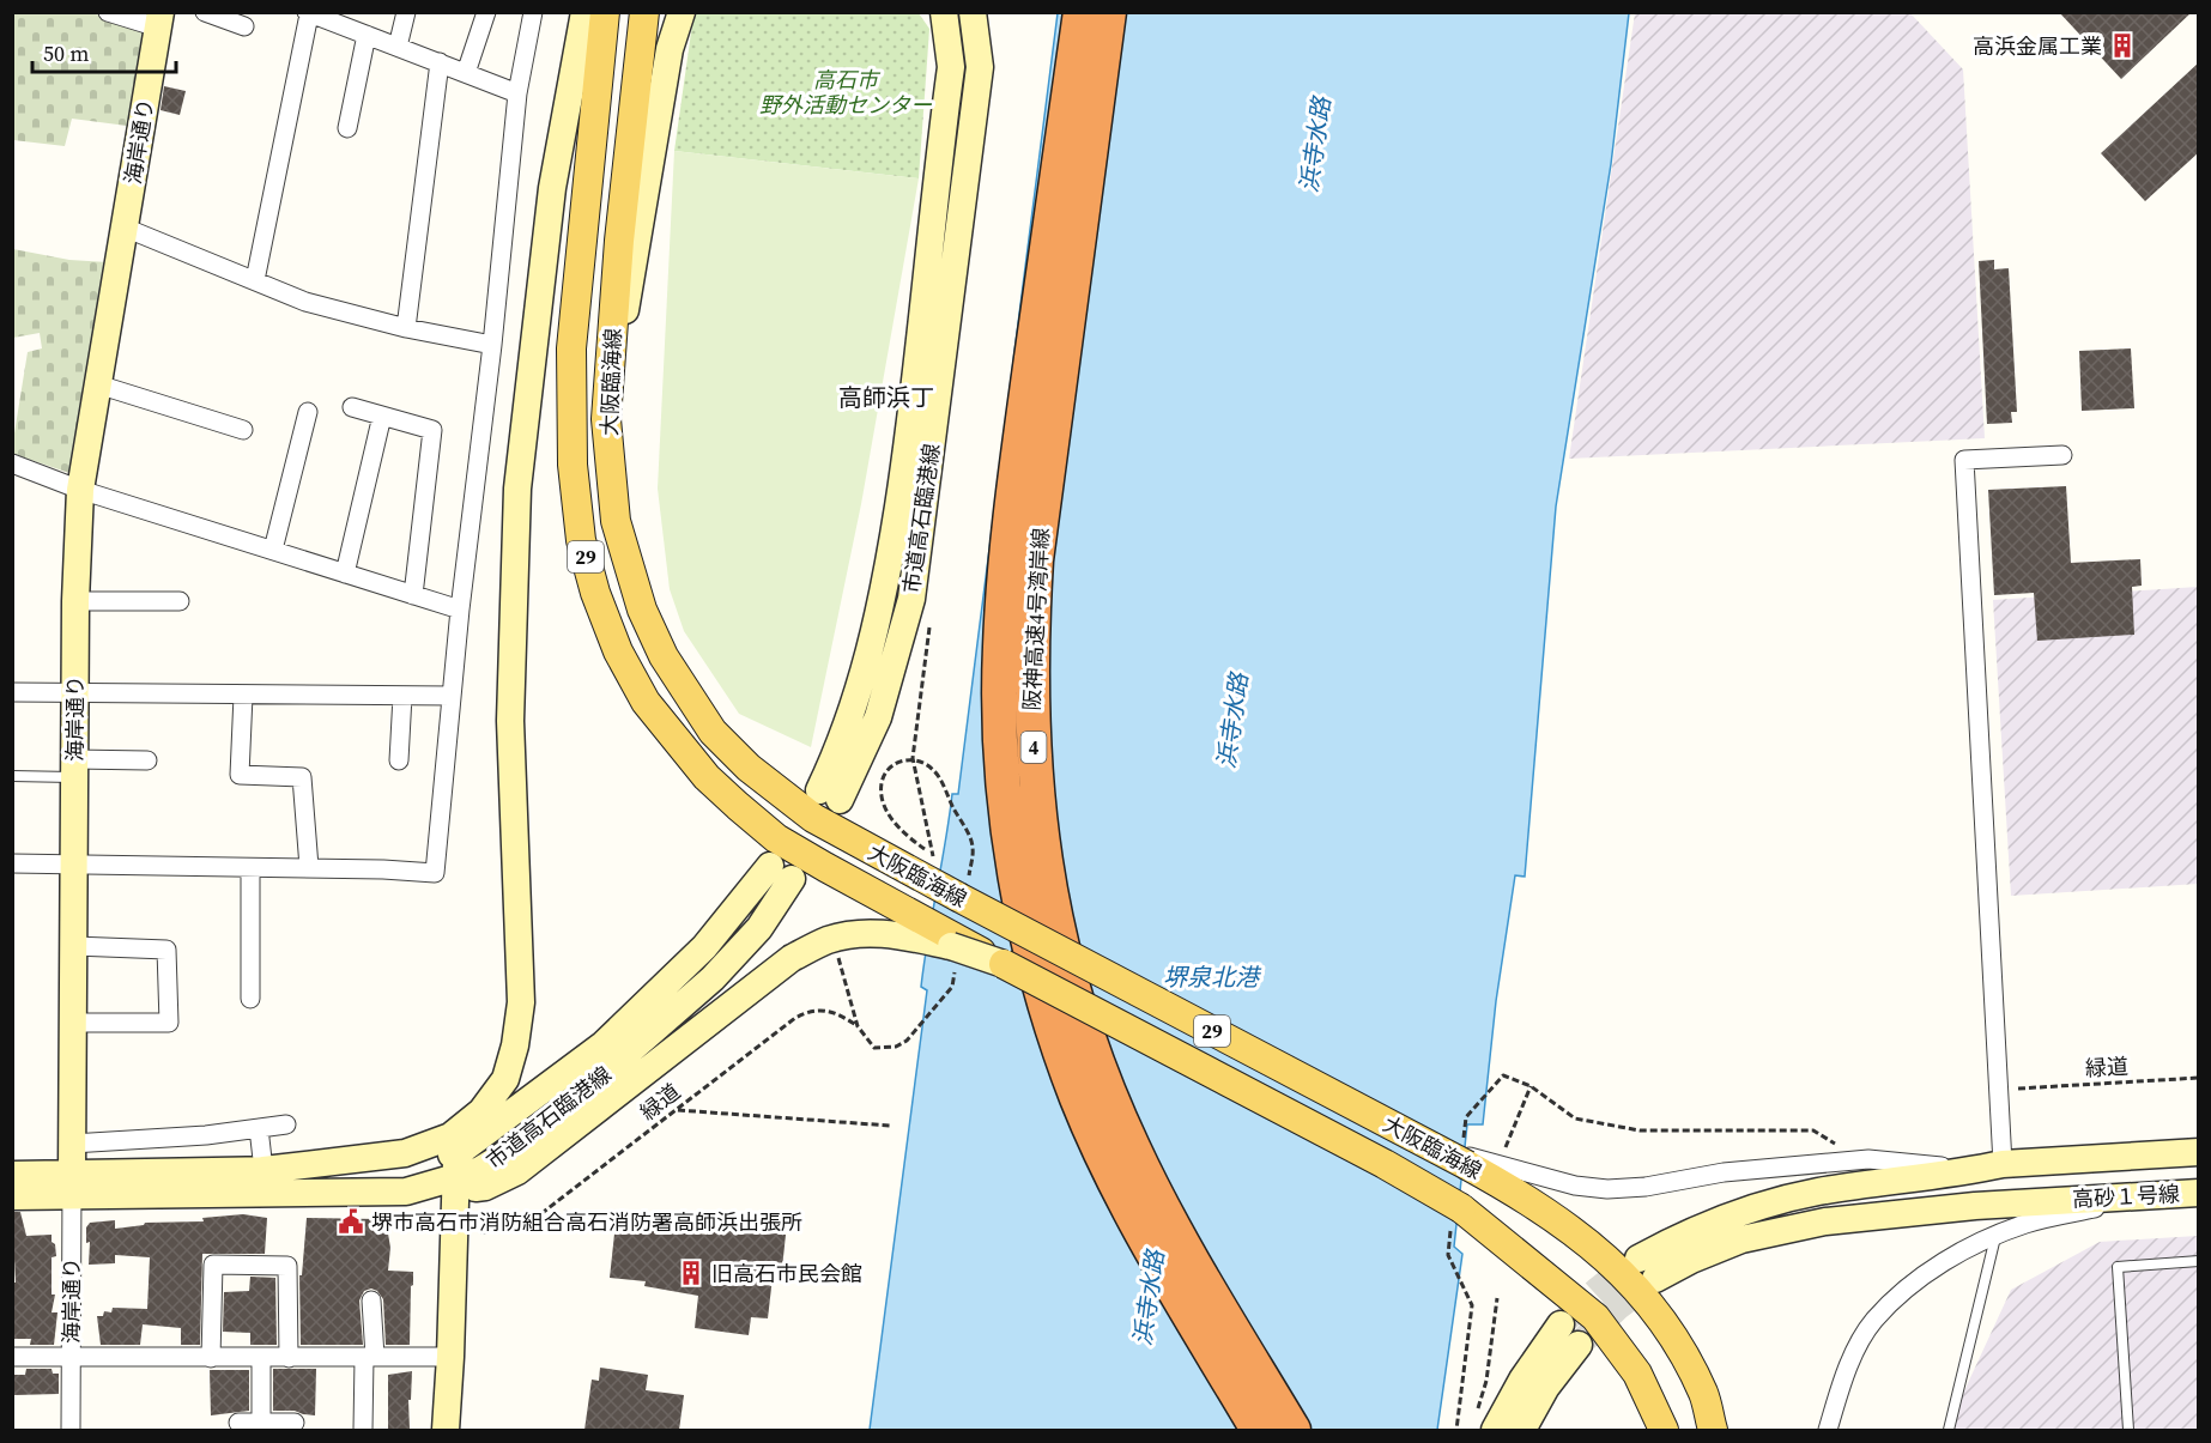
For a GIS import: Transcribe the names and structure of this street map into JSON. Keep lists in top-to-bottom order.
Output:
{
  "streets": {
    "highway": ["阪神高速4号湾岸線", "4"],
    "main road": ["大阪臨海線", "29"],
    "street": ["海岸通り", "市道高石臨港線", "高砂１号線"],
    "path": ["緑道"]
  },
  "crossings": [
    ["海岸通り", "市道高石臨港線"]
  ],
  "districts": ["高師浜丁"],
  "water": ["浜寺水路", "堺泉北港"],
  "parks": ["高石市 野外活動センター"],
  "places": {
    "building": ["高浜金属工業", "旧高石市民会館"],
    "public building": ["堺市高石市消防組合高石消防署高師浜出張所"]
  },
  "scale_bar": "50 m"
}
